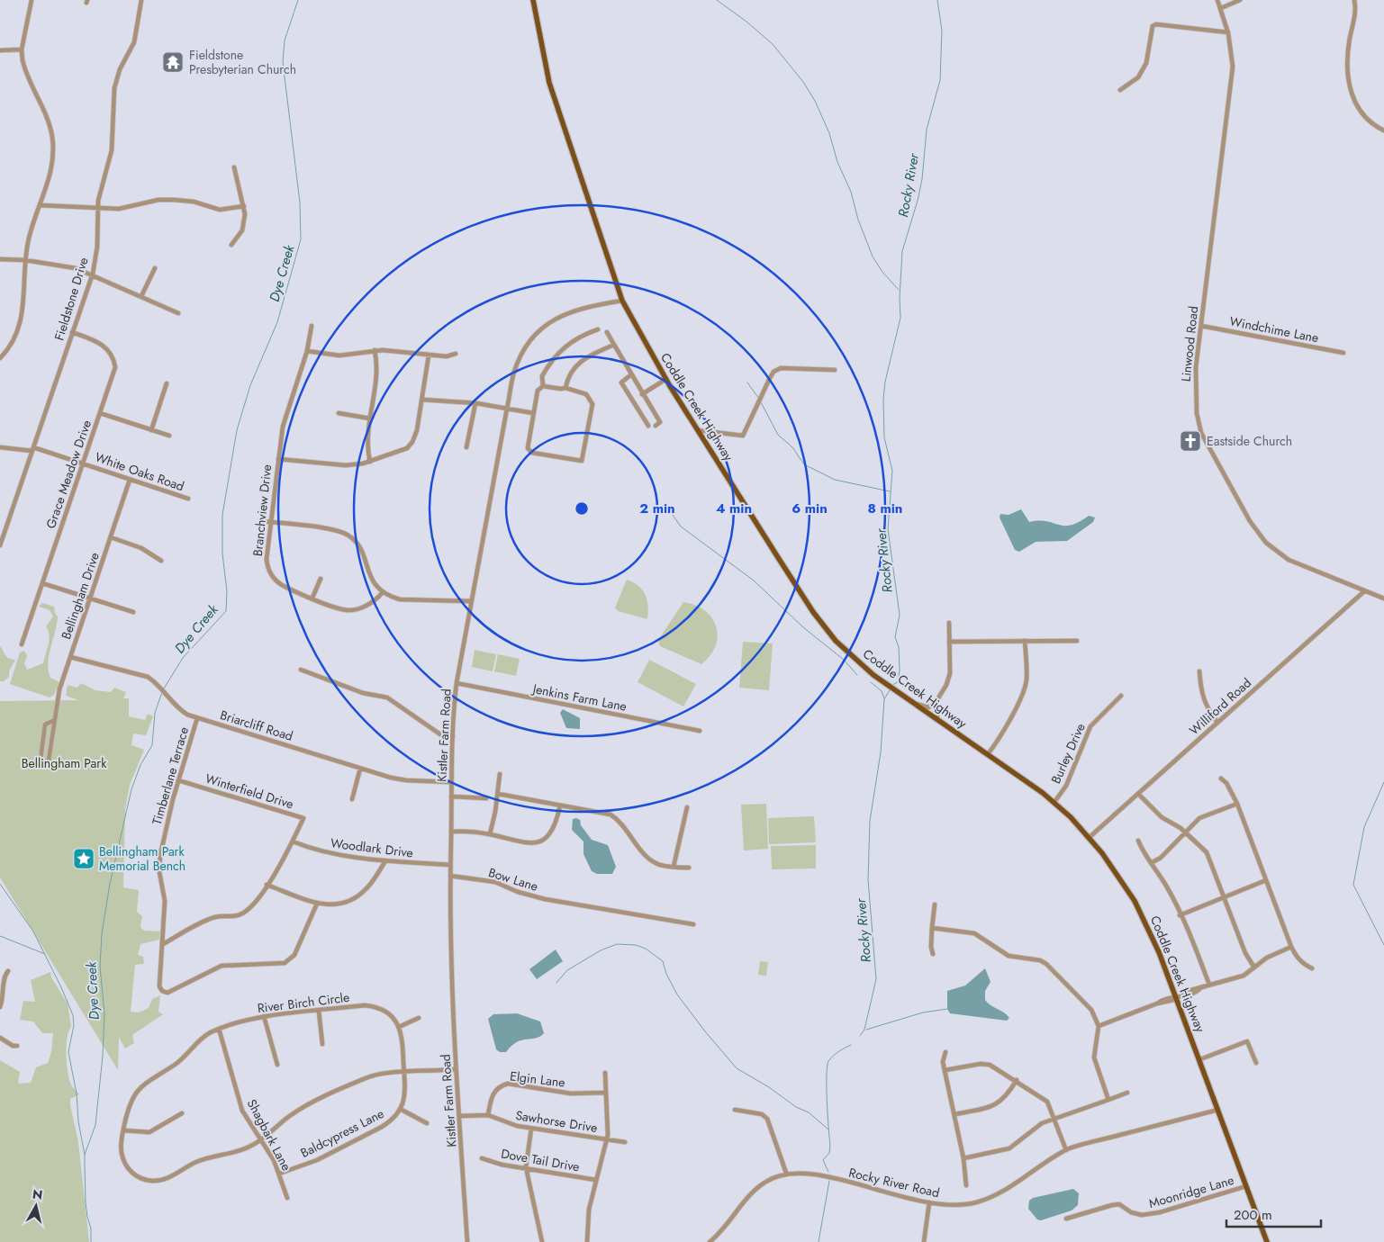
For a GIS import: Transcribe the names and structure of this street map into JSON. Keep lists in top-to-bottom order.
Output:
{
  "streets": {
    "main road": ["Coddle Creek Highway"],
    "street": [
      "Fieldstone Drive",
      "Windchime Lane",
      "Linwood Road",
      "White Oaks Road",
      "Grace Meadow Drive",
      "Branchview Drive",
      "Bellingham Drive",
      "Jenkins Farm Lane",
      "Williford Road",
      "Briarcliff Road",
      "Kistler Farm Road",
      "Burley Drive",
      "Timberlane Terrace",
      "Winterfield Drive",
      "Woodlark Drive",
      "Bow Lane",
      "River Birch Circle",
      "Elgin Lane",
      "Sawhorse Drive",
      "Baldcypress Lane",
      "Shagbark Lane",
      "Dove Tail Drive",
      "Rocky River Road",
      "Moonridge Lane"
    ]
  },
  "crossings": [
    ["Fieldstone Drive", "White Oaks Road"],
    ["Fieldstone Drive", "Grace Meadow Drive"],
    ["Windchime Lane", "Linwood Road"],
    ["Linwood Road", "Williford Road"],
    ["Coddle Creek Highway", "Williford Road"],
    ["Coddle Creek Highway", "Kistler Farm Road"],
    ["Coddle Creek Highway", "Burley Drive"],
    ["Coddle Creek Highway", "Rocky River Road"],
    ["Coddle Creek Highway", "Moonridge Lane"],
    ["White Oaks Road", "Grace Meadow Drive"],
    ["White Oaks Road", "Bellingham Drive"],
    ["Bellingham Drive", "Briarcliff Road"],
    ["Jenkins Farm Lane", "Kistler Farm Road"],
    ["Briarcliff Road", "Kistler Farm Road"],
    ["Briarcliff Road", "Timberlane Terrace"],
    ["Kistler Farm Road", "Woodlark Drive"],
    ["Kistler Farm Road", "Bow Lane"],
    ["Kistler Farm Road", "River Birch Circle"],
    ["Kistler Farm Road", "Sawhorse Drive"],
    ["Timberlane Terrace", "Winterfield Drive"],
    ["Winterfield Drive", "Woodlark Drive"],
    ["River Birch Circle", "Baldcypress Lane"],
    ["River Birch Circle", "Shagbark Lane"],
    ["Elgin Lane", "Sawhorse Drive"],
    ["Baldcypress Lane", "Shagbark Lane"]
  ],
  "water": ["Rocky River", "Dye Creek"],
  "parks": ["Bellingham Park"],
  "places": {
    "temple": ["Fieldstone Presbyterian Church"],
    "church": ["Eastside Church"],
    "place": ["Bellingham Park Memorial Bench"]
  },
  "scale_bar": "200 m",
  "north": "top",
  "rings": [
    "2 min",
    "4 min",
    "6 min",
    "8 min"
  ]
}
